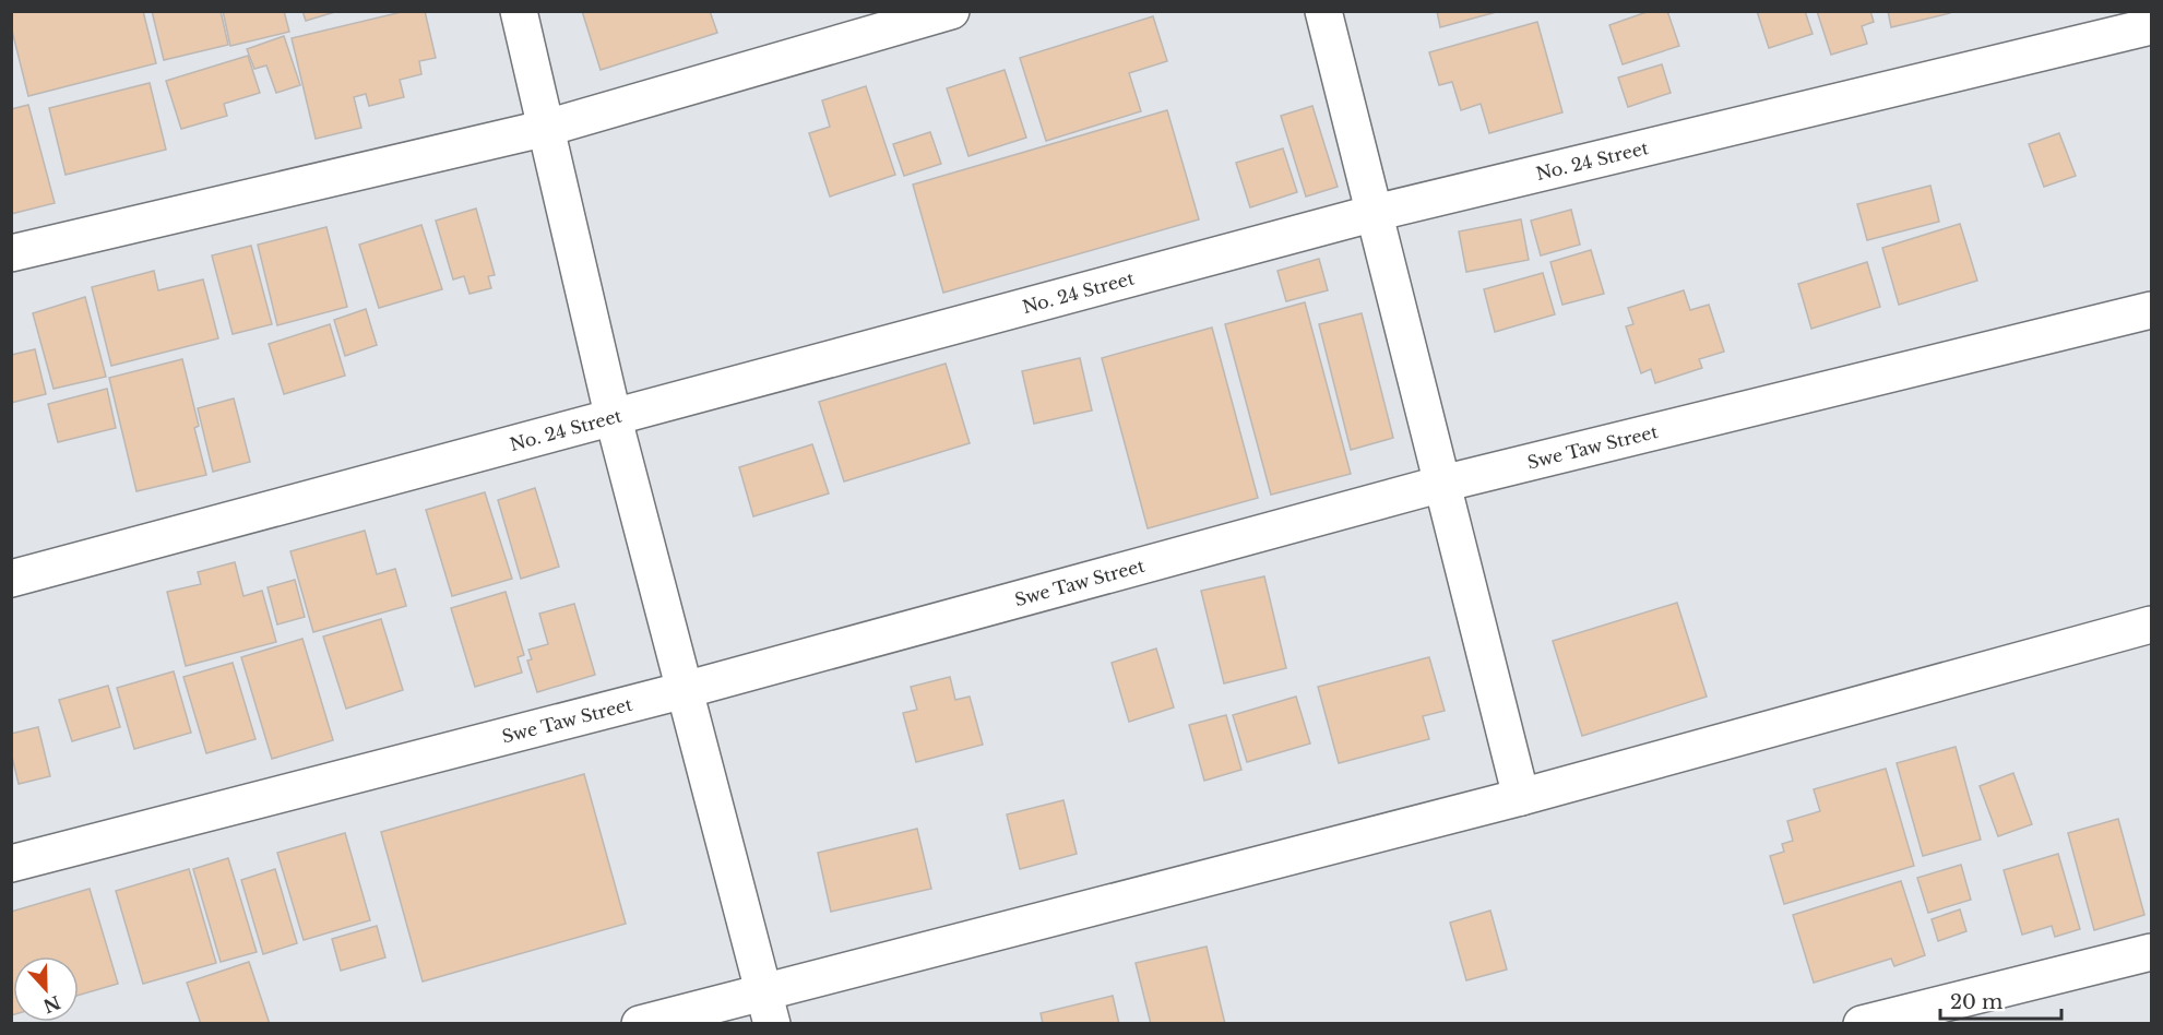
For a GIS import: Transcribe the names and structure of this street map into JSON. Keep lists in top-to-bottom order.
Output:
{
  "streets": {
    "street": ["No. 24 Street", "Swe Taw Street"]
  },
  "scale_bar": "20 m",
  "north": "bottom"
}
